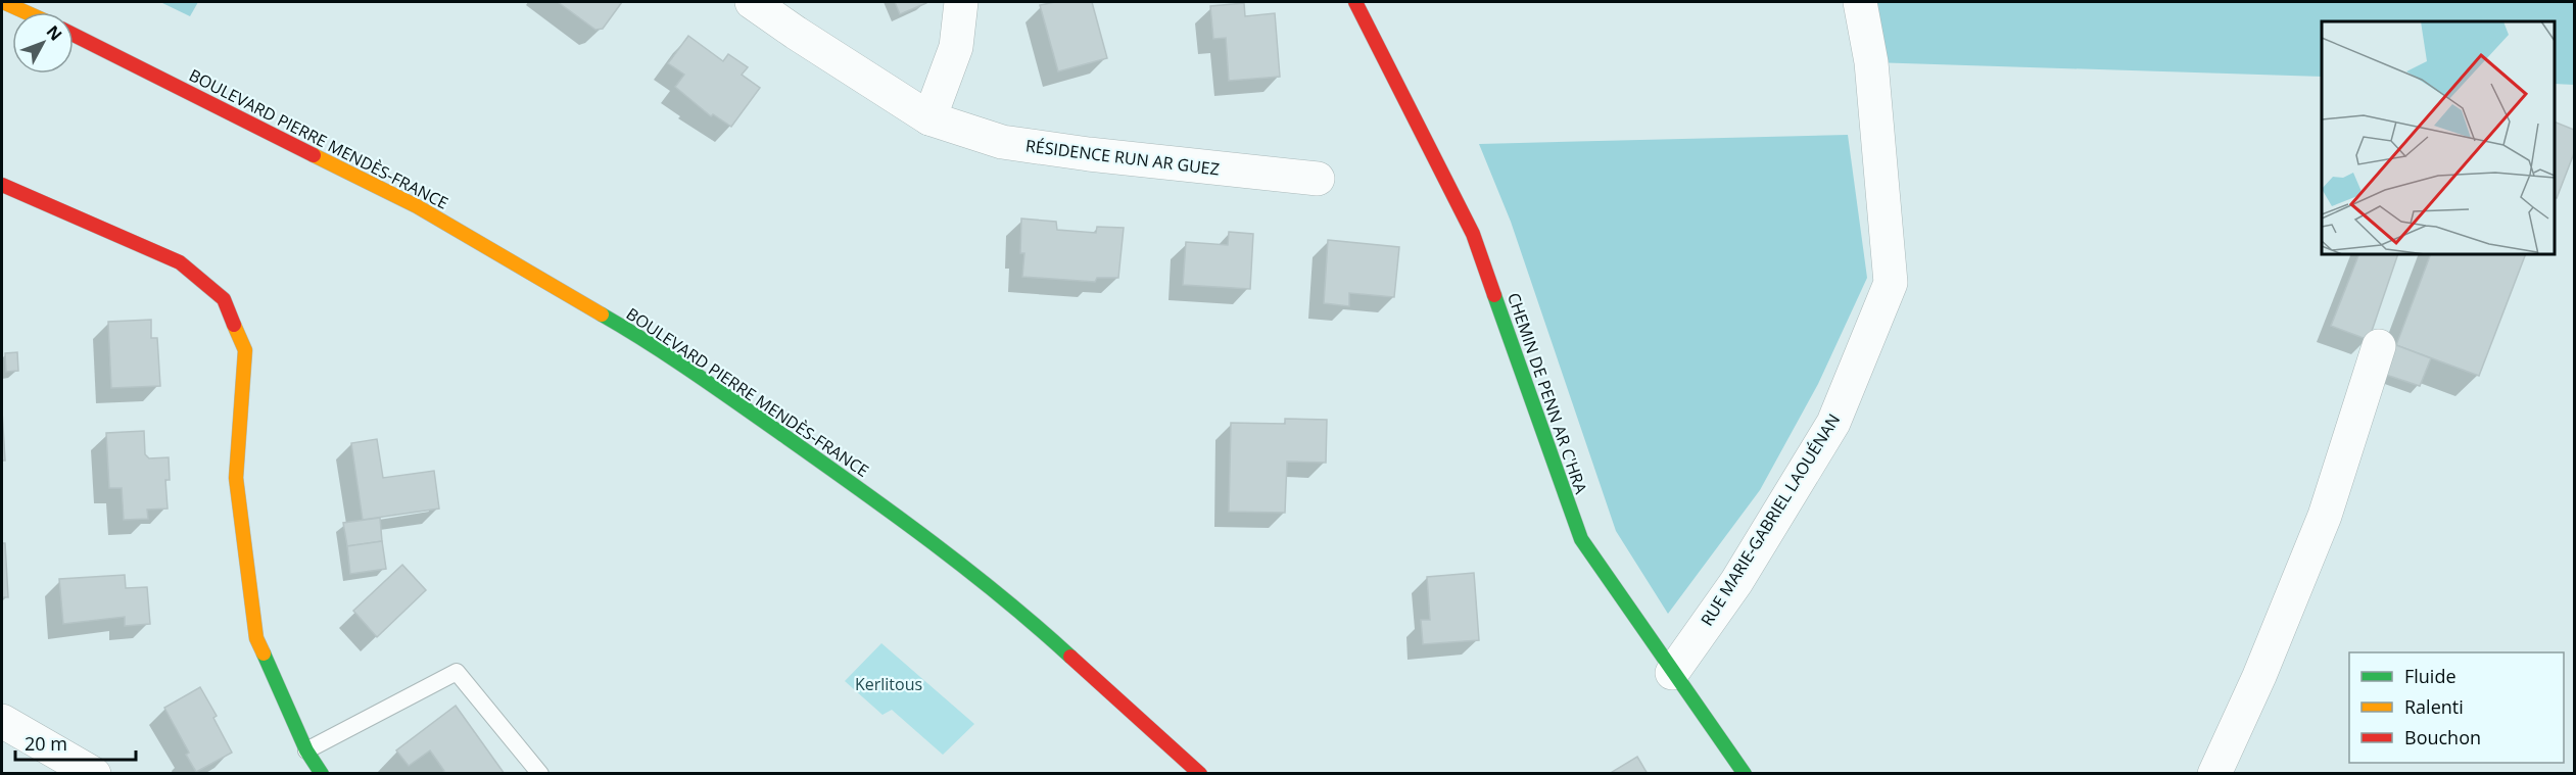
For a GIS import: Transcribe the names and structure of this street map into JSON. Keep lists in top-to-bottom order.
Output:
{
  "streets": {
    "street": [
      "BOULEVARD PIERRE MENDÈS-FRANCE",
      "RÉSIDENCE RUN AR GUEZ",
      "CHEMIN DE PENN AR C'HRA",
      "RUE MARIE-GABRIEL LAOUÉNAN"
    ]
  },
  "crossings": [
    ["CHEMIN DE PENN AR C'HRA", "RUE MARIE-GABRIEL LAOUÉNAN"]
  ],
  "parks": ["Kerlitous"],
  "legend": ["Fluide", "Ralenti", "Bouchon"],
  "scale_bar": "20 m",
  "north": "top right"
}
